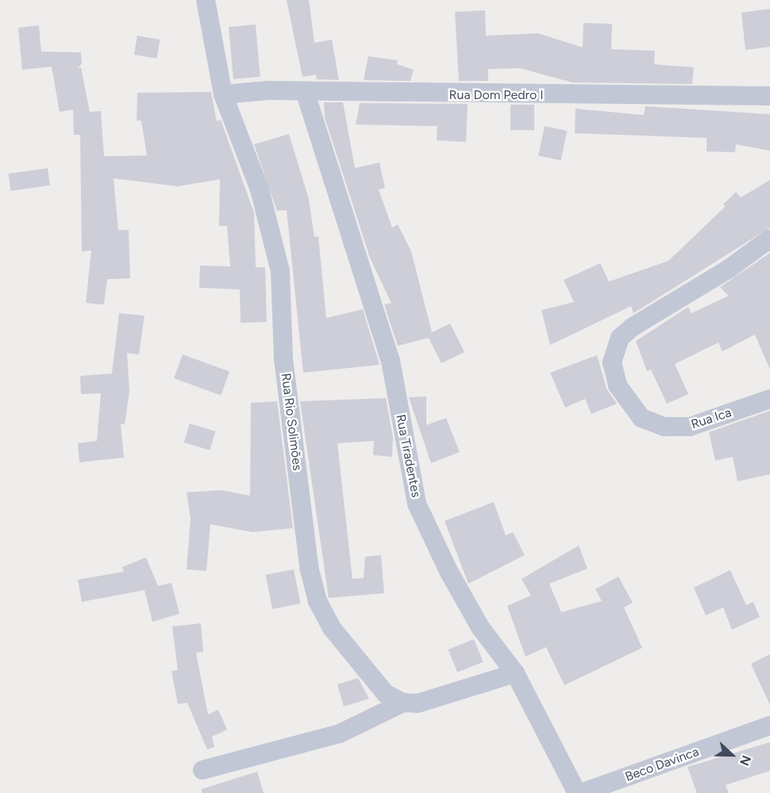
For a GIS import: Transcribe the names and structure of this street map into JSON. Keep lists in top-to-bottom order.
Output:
{
  "streets": {
    "street": [
      "Rua Dom Pedro I",
      "Rua Ica",
      "Rua Rio Solimões",
      "Rua Tiradentes",
      "Beco Davinca"
    ]
  },
  "crossings": [
    ["Rua Dom Pedro I", "Rua Rio Solimões"],
    ["Rua Dom Pedro I", "Rua Tiradentes"]
  ],
  "north": "right"
}
